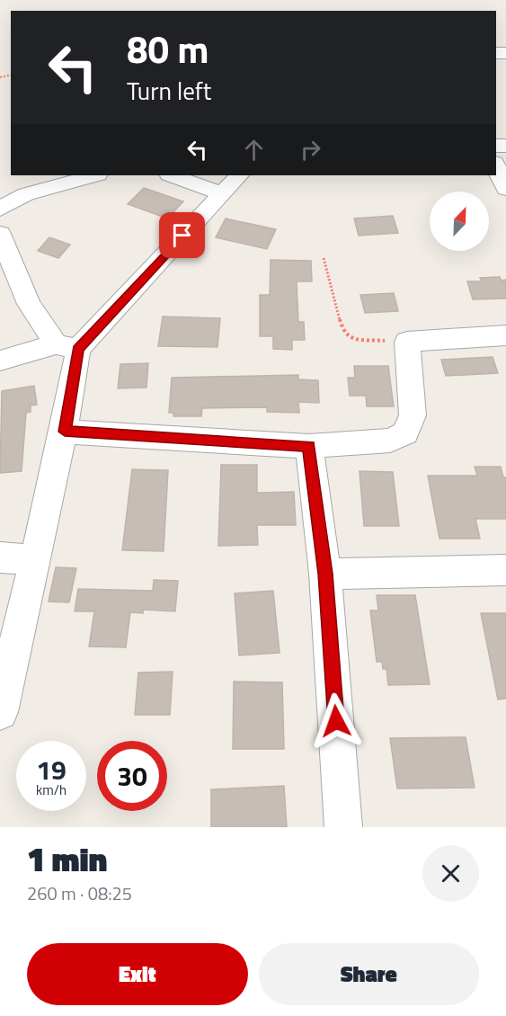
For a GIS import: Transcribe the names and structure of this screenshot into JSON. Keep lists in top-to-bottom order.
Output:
{
  "north": "top right",
  "page": {
    "turn": ["80 m", "Turn left"],
    "speed": "19 km/h",
    "limit": "30",
    "heading": ["1 min", "260 m · 08:25"],
    "buttons": ["Exit", "Share"]
  }
}
